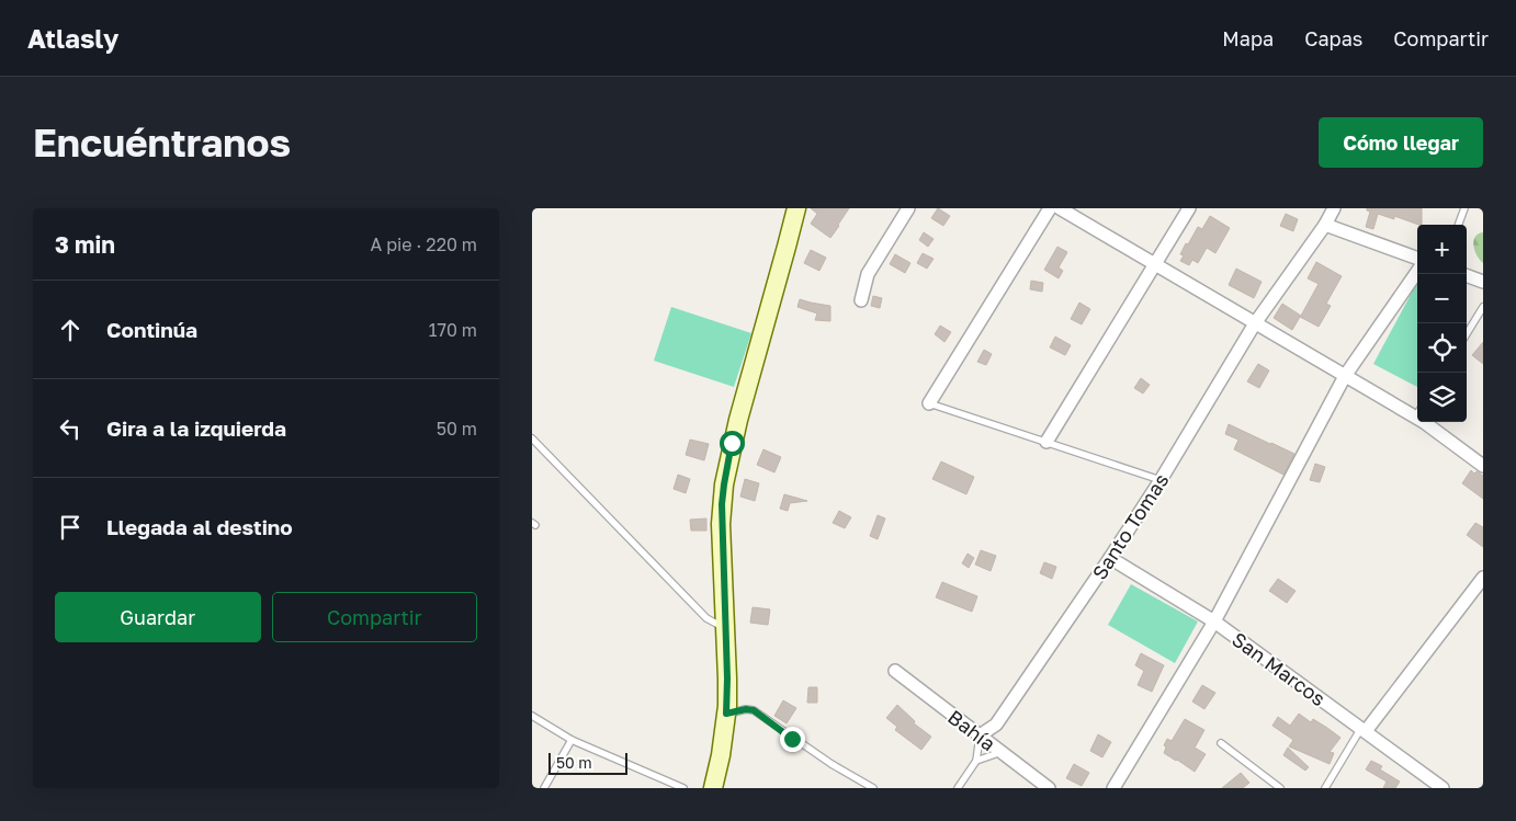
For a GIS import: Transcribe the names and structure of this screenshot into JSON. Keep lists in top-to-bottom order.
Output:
{
  "streets": {
    "street": ["Santo Tomas", "San Marcos", "Bahía"]
  },
  "crossings": [
    ["Santo Tomas", "San Marcos"],
    ["Santo Tomas", "Bahía"]
  ],
  "scale_bar": "50 m",
  "page": {
    "header": "Atlasly",
    "nav": ["Mapa", "Capas", "Compartir"],
    "buttons": [
      "Cómo llegar",
      ["Guardar", "Compartir"]
    ],
    "title": "Encuéntranos",
    "heading": ["3 min", "A pie · 220 m"],
    "map_buttons": ["+", "−"],
    "list": [
      ["Continúa", "170 m"],
      ["Gira a la izquierda", "50 m"],
      "Llegada al destino"
    ],
    "scale": "50 m"
  }
}
